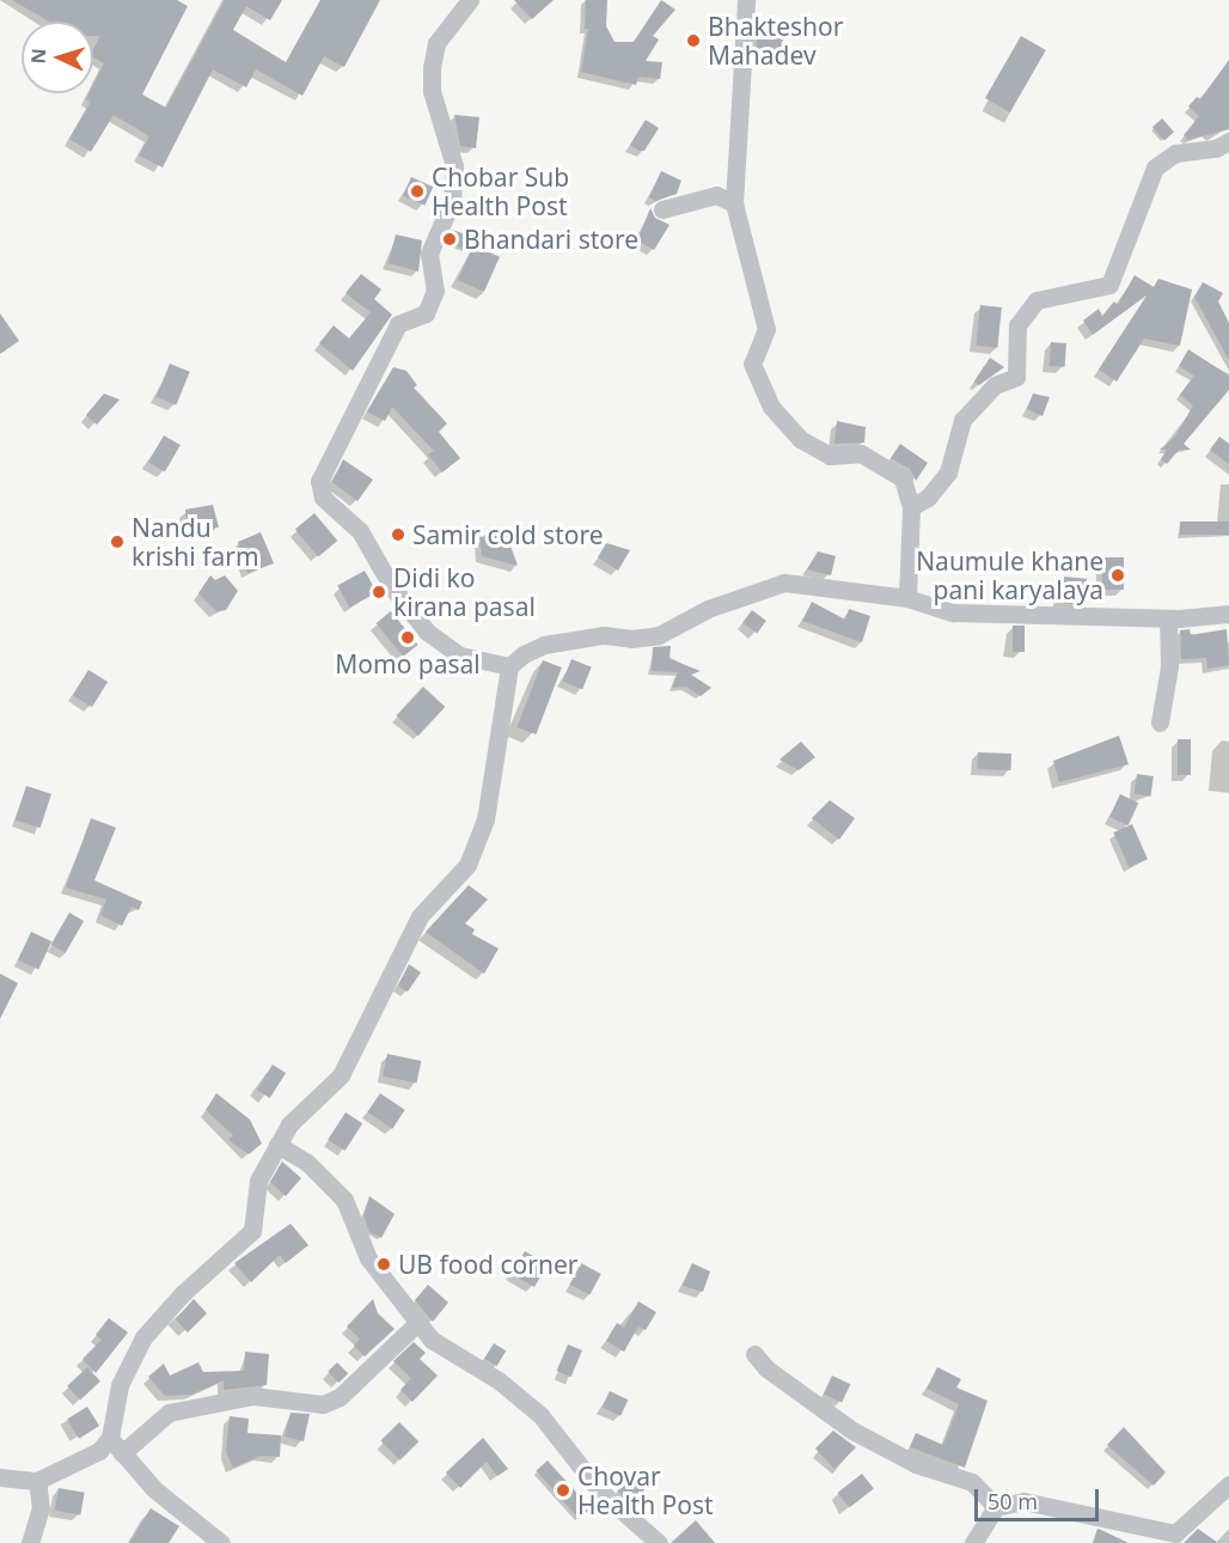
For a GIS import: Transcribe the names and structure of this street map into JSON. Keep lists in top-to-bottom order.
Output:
{
  "places": [
    "Bhakteshor Mahadev",
    "Chobar Sub Health Post",
    "Bhandari store",
    "Samir cold store",
    "Nandu krishi farm",
    "Naumule khane pani karyalaya",
    "Didi ko kirana pasal",
    "Momo pasal",
    "UB food corner",
    "Chovar Health Post"
  ],
  "scale_bar": "50 m",
  "north": "left"
}
